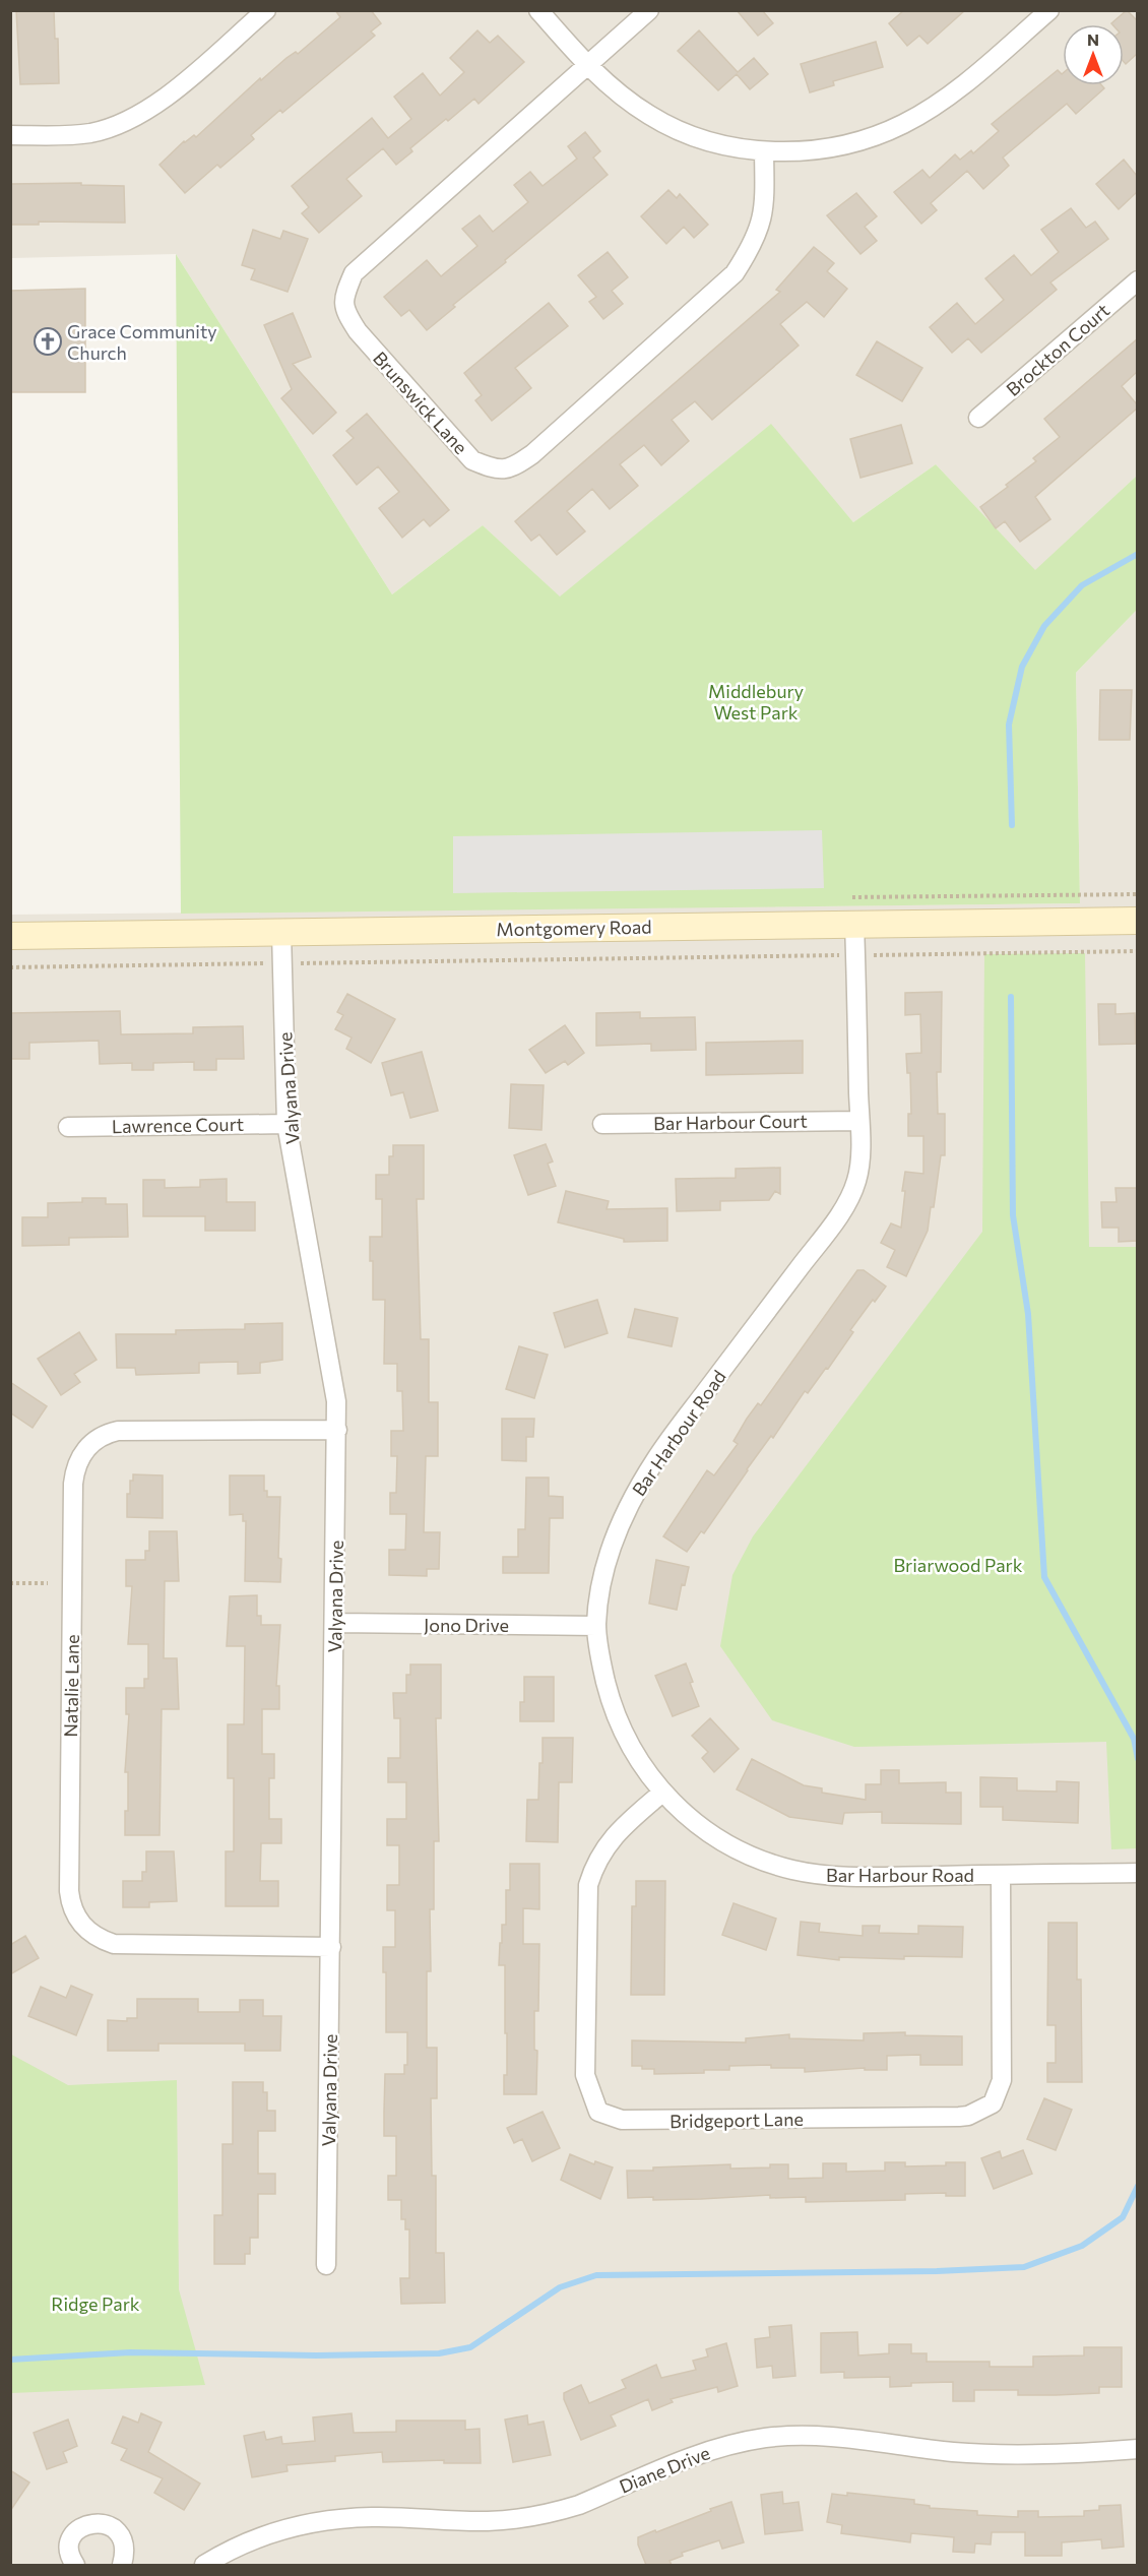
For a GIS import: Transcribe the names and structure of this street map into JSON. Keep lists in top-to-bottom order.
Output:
{
  "streets": {
    "street": [
      "Brockton Court",
      "Brunswick Lane",
      "Montgomery Road",
      "Valyana Drive",
      "Bar Harbour Court",
      "Lawrence Court",
      "Bar Harbour Road",
      "Jono Drive",
      "Natalie Lane",
      "Bridgeport Lane",
      "Diane Drive"
    ]
  },
  "crossings": [
    ["Montgomery Road", "Valyana Drive"],
    ["Montgomery Road", "Bar Harbour Road"],
    ["Valyana Drive", "Lawrence Court"],
    ["Valyana Drive", "Jono Drive"],
    ["Valyana Drive", "Natalie Lane"],
    ["Bar Harbour Court", "Bar Harbour Road"],
    ["Bar Harbour Road", "Jono Drive"],
    ["Bar Harbour Road", "Bridgeport Lane"]
  ],
  "parks": ["Middlebury West Park", "Briarwood Park", "Ridge Park"],
  "places": {
    "church": ["Grace Community Church"]
  },
  "north": "top"
}
